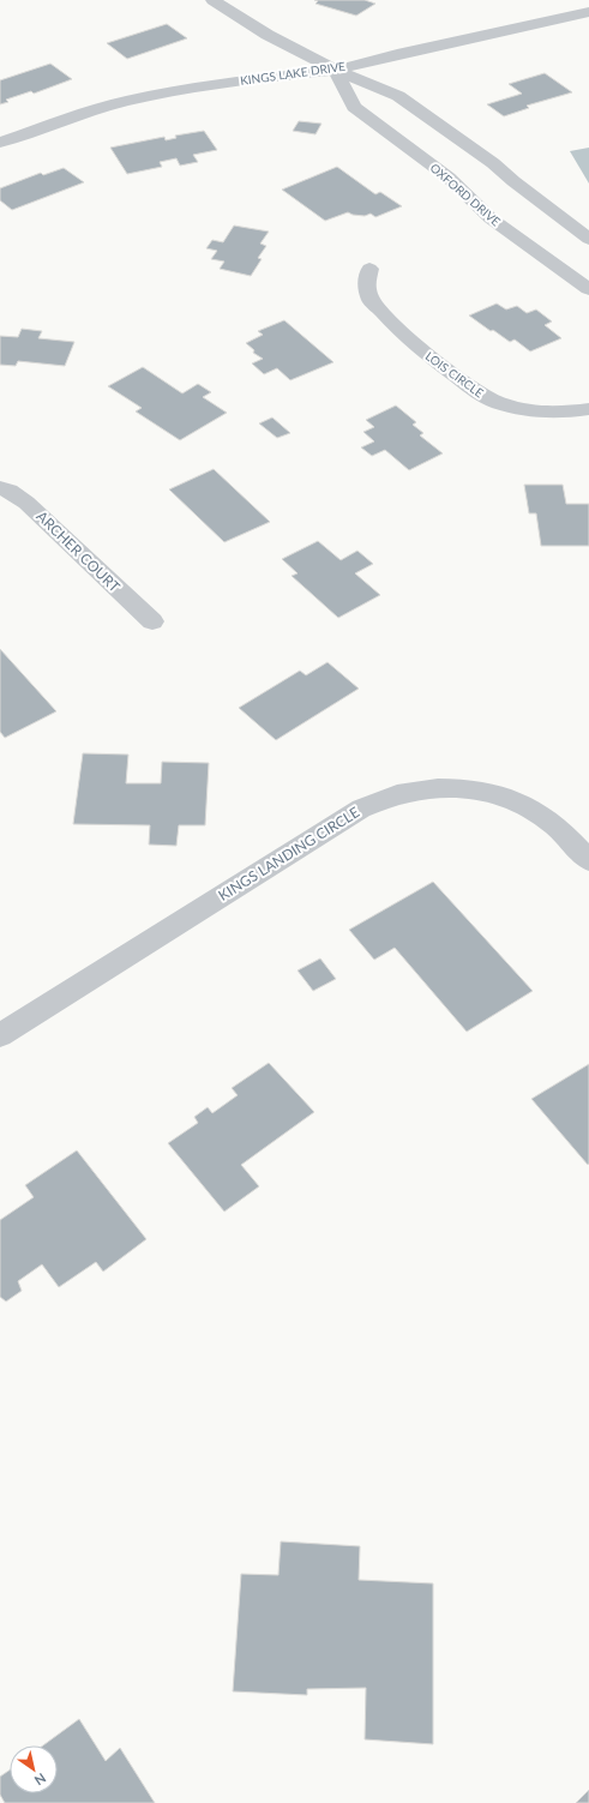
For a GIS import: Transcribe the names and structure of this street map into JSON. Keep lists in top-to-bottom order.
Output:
{
  "streets": {
    "street": [
      "KINGS LAKE DRIVE",
      "OXFORD DRIVE",
      "LOIS CIRCLE",
      "ARCHER COURT",
      "KINGS LANDING CIRCLE"
    ]
  },
  "crossings": [
    ["KINGS LAKE DRIVE", "OXFORD DRIVE"]
  ],
  "north": "bottom right"
}
